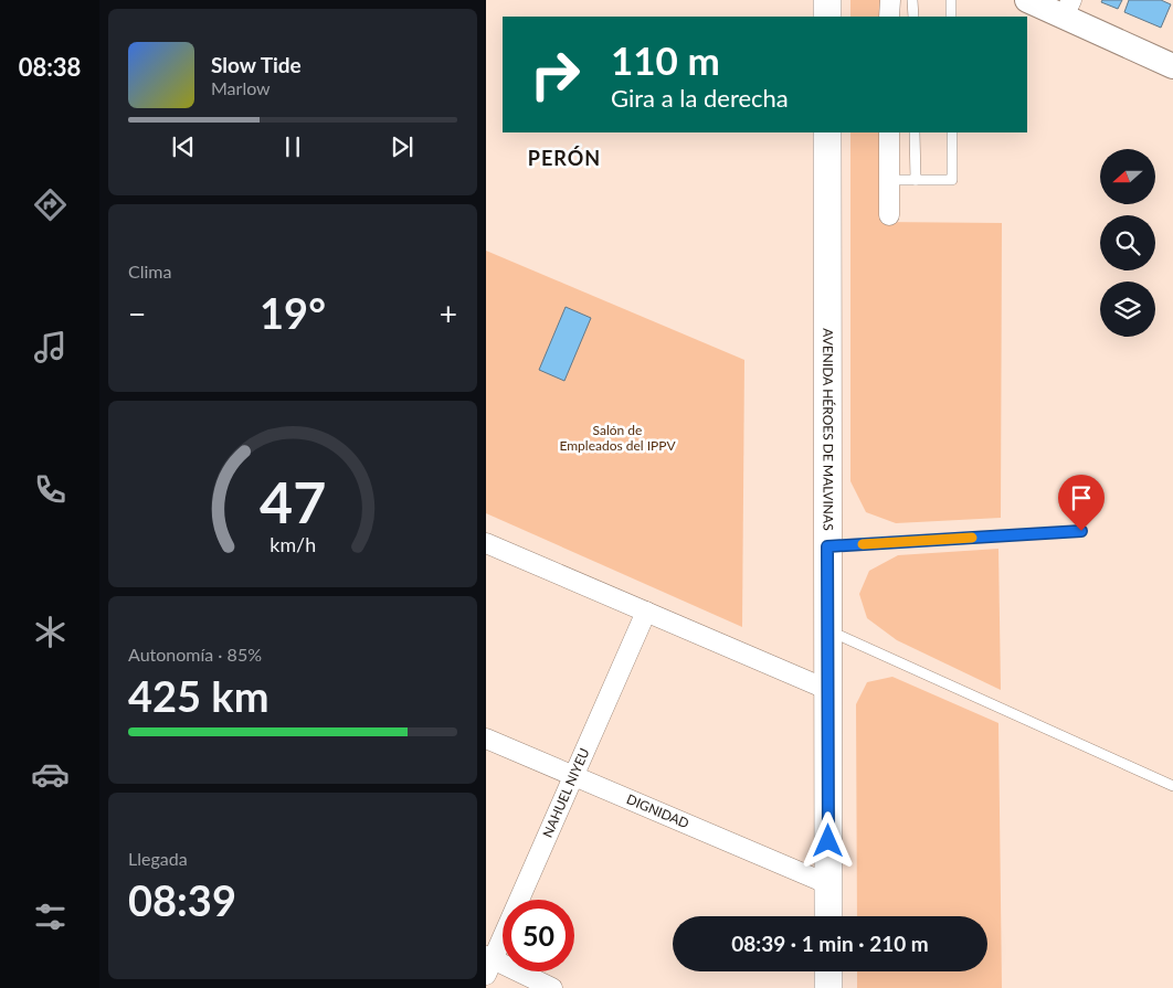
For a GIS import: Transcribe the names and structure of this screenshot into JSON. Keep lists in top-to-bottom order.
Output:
{
  "streets": {
    "main road": ["AVENIDA HÉROES DE MALVINAS"],
    "street": ["NAHUEL NIYEU", "DIGNIDAD"]
  },
  "crossings": [
    ["AVENIDA HÉROES DE MALVINAS", "DIGNIDAD"],
    ["NAHUEL NIYEU", "DIGNIDAD"]
  ],
  "districts": ["PERÓN"],
  "parks": ["Salón de Empleados del IPPV"],
  "north": "left",
  "page": {
    "tabs": "08:38",
    "turn": ["110 m", "Gira a la derecha"],
    "song": ["Slow Tide", "Marlow"],
    "tile": [
      "Clima",
      ["Autonomía · 85%", "425 km"],
      ["Llegada", "08:39"]
    ],
    "heat": ["−", "19°", "+"],
    "limit": "50",
    "trip": "08:39 · 1 min · 210 m",
    "gauge": ["47", "km/h"]
  }
}
